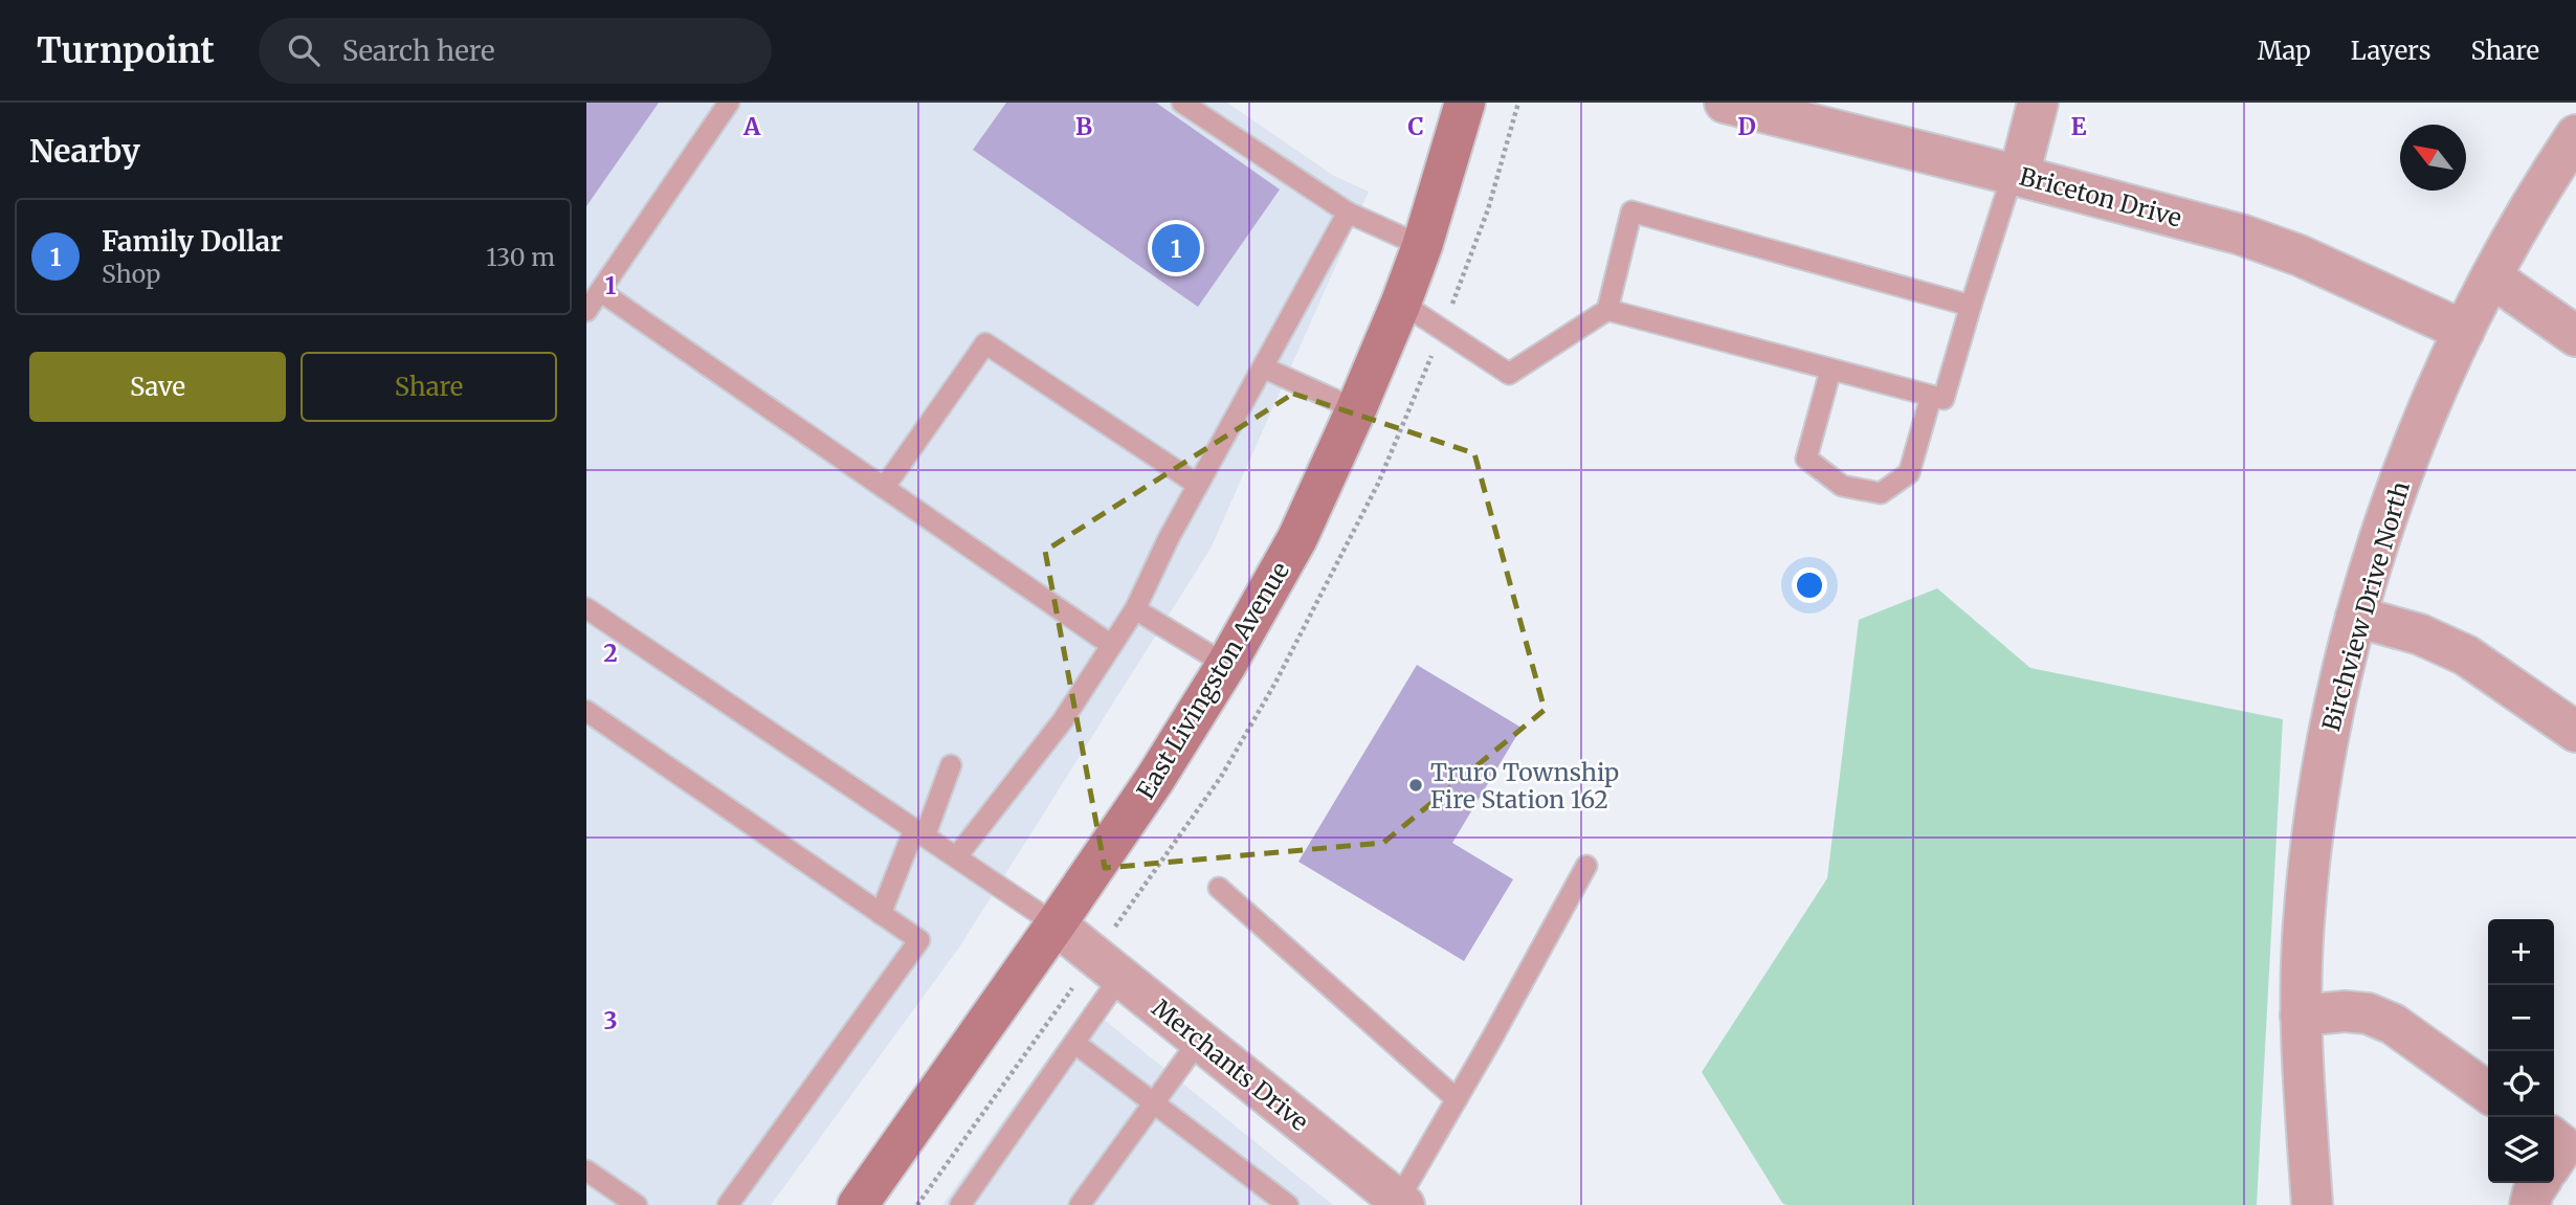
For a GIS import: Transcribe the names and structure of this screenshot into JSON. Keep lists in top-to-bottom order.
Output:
{
  "streets": {
    "main road": ["East Livingston Avenue"],
    "street": ["Briceton Drive", "Birchview Drive North", "Merchants Drive"]
  },
  "crossings": [
    ["Briceton Drive", "Birchview Drive North"],
    ["East Livingston Avenue", "Merchants Drive"]
  ],
  "places": ["Truro Township Fire Station 162"],
  "north": "top left",
  "page": {
    "header": "Turnpoint",
    "search": "Search here",
    "nav": ["Map", "Layers", "Share"],
    "heading": "Nearby",
    "list": [
      {
        "mark": "1",
        "name": "Family Dollar",
        "note": "Shop",
        "value": "130 m"
      }
    ],
    "pins": "1",
    "buttons": ["Save", "Share"],
    "map_buttons": ["+", "−"]
  },
  "grid": {
    "columns": [
      "A",
      "B",
      "C",
      "D",
      "E"
    ],
    "rows": ["1", "2", "3"]
  }
}
